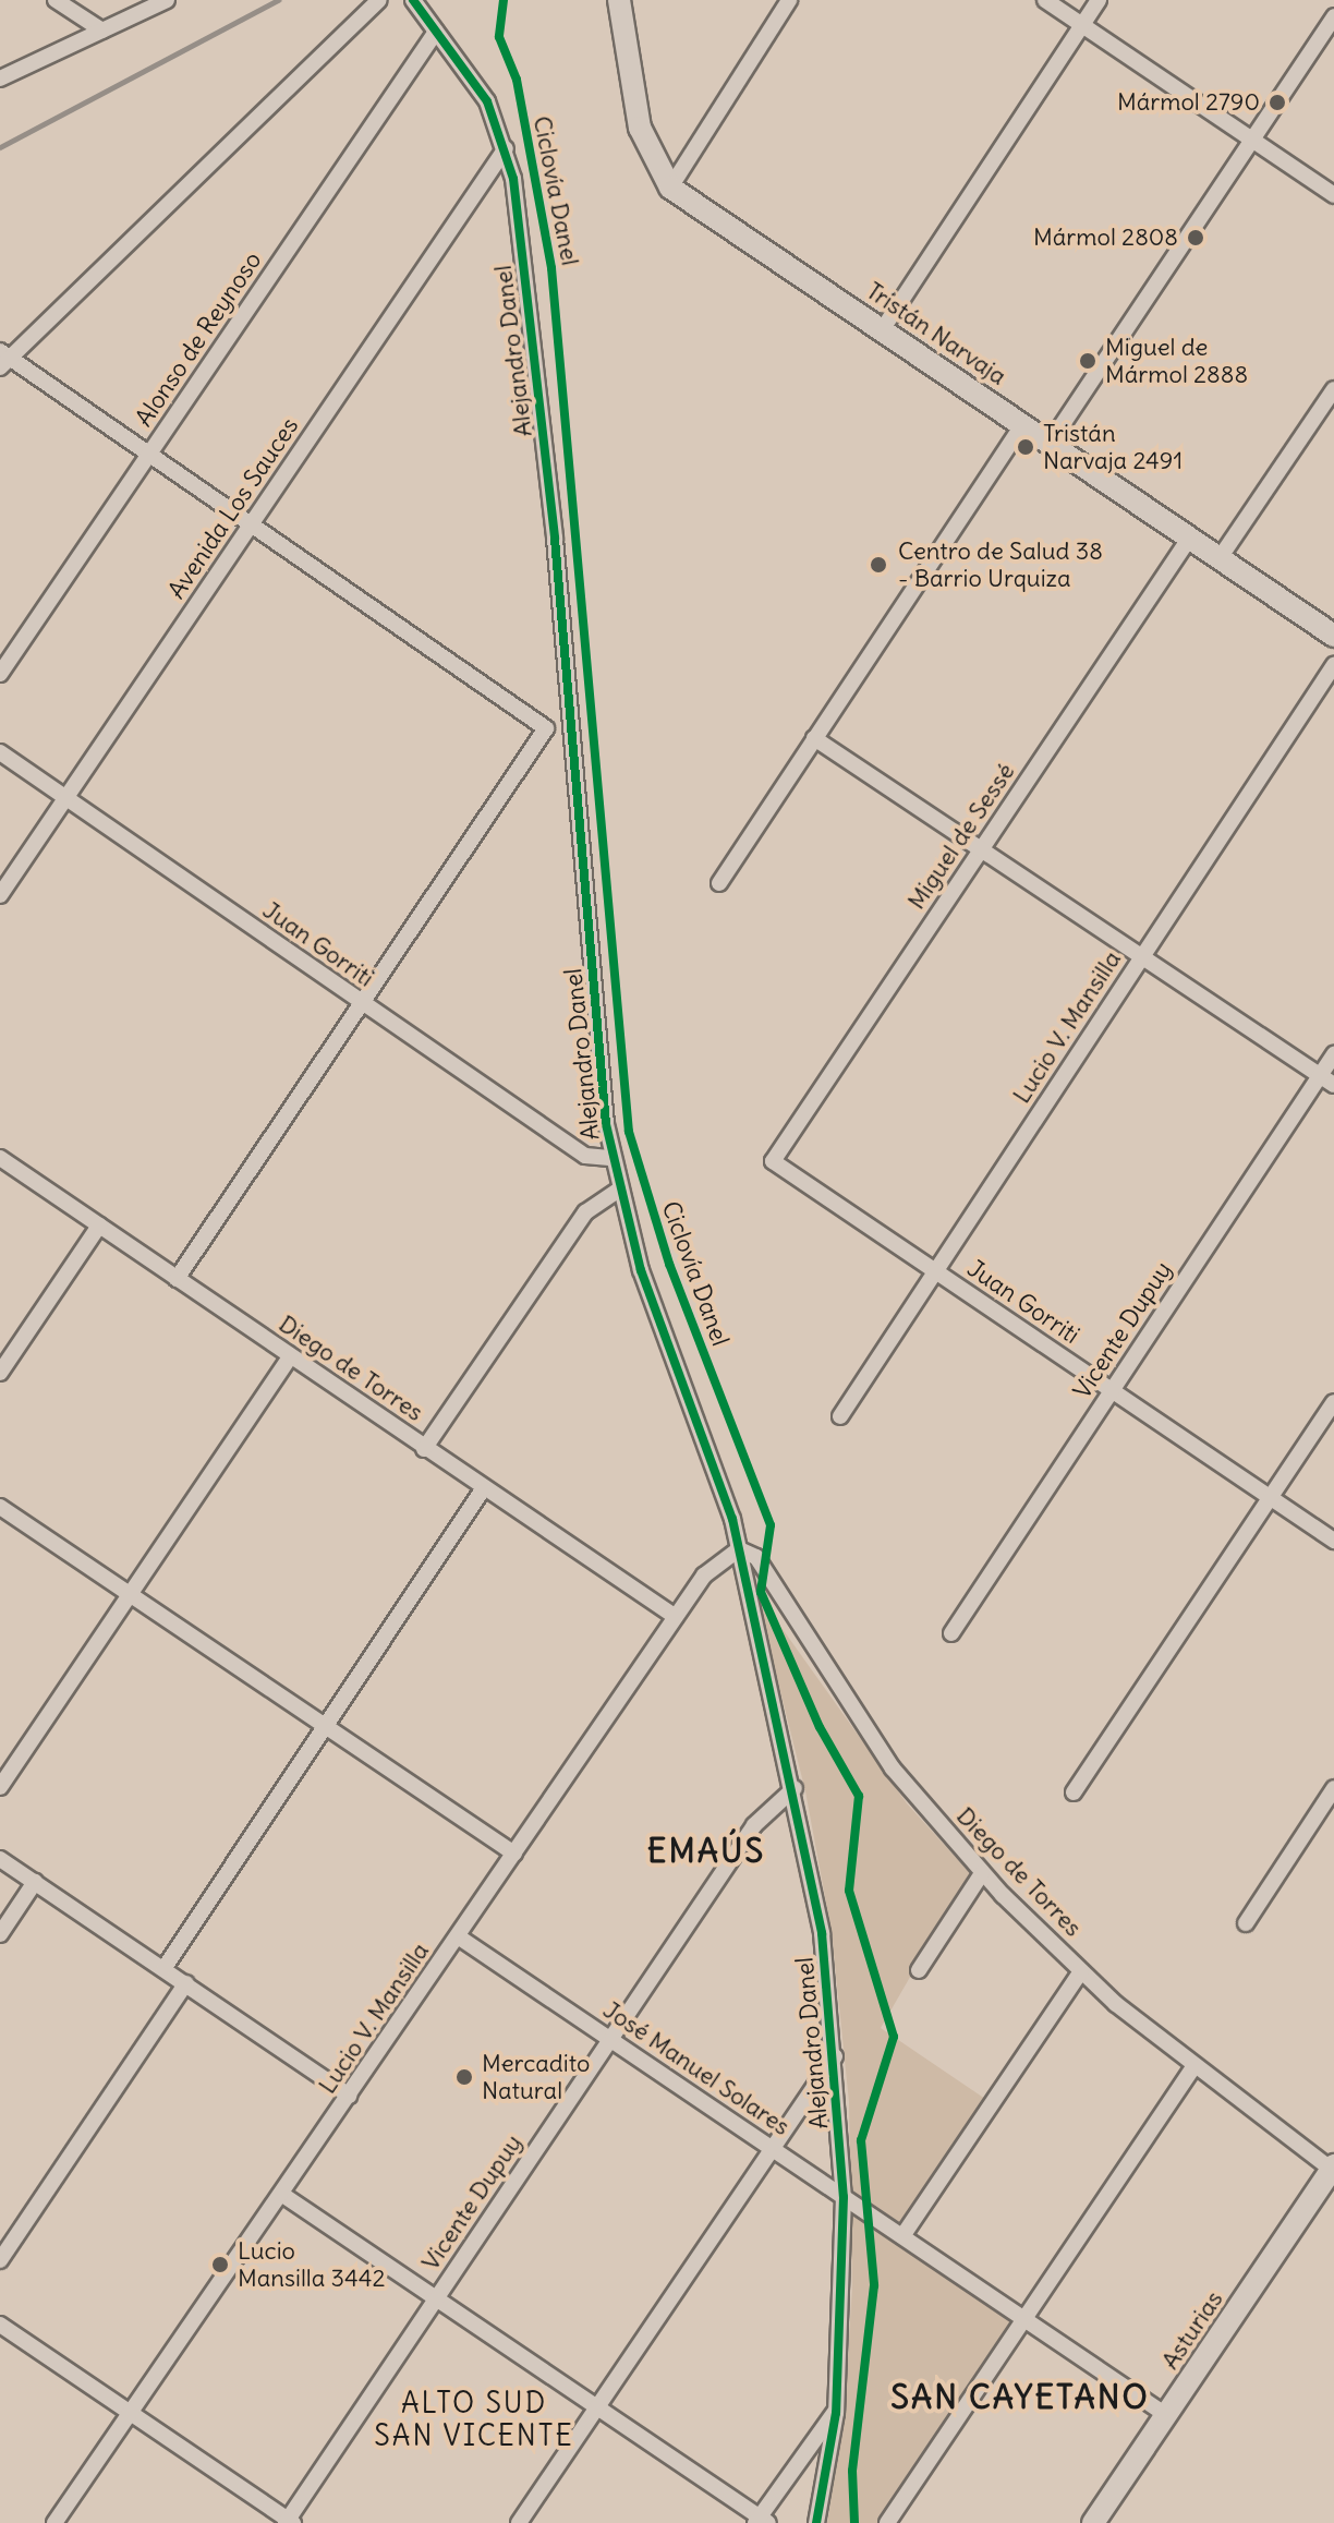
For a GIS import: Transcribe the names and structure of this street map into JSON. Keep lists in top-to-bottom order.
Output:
{
  "streets": {
    "street": [
      "Tristán Narvaja",
      "Alonso de Reynoso",
      "Alejandro Danel",
      "Avenida Los Sauces",
      "Miguel de Sessé",
      "Juan Gorriti",
      "Lucio V. Mansilla",
      "Vicente Dupuy",
      "Diego de Torres",
      "José Manuel Solares",
      "Asturias"
    ],
    "cycle path": ["Ciclovía Danel"]
  },
  "crossings": [
    ["Tristán Narvaja", "Miguel de Sessé"],
    ["Alonso de Reynoso", "Alejandro Danel"],
    ["Alejandro Danel", "Avenida Los Sauces"],
    ["Alejandro Danel", "Juan Gorriti"],
    ["Alejandro Danel", "Lucio V. Mansilla"],
    ["Alejandro Danel", "Vicente Dupuy"],
    ["Alejandro Danel", "Diego de Torres"],
    ["Alejandro Danel", "José Manuel Solares"],
    ["Avenida Los Sauces", "Juan Gorriti"],
    ["Miguel de Sessé", "Juan Gorriti"],
    ["Juan Gorriti", "Lucio V. Mansilla"],
    ["Juan Gorriti", "Vicente Dupuy"],
    ["Lucio V. Mansilla", "Diego de Torres"],
    ["Lucio V. Mansilla", "José Manuel Solares"],
    ["Vicente Dupuy", "José Manuel Solares"],
    ["Diego de Torres", "Asturias"],
    ["José Manuel Solares", "Asturias"]
  ],
  "districts": ["EMAÚS", "SAN CAYETANO", "ALTO SUD SAN VICENTE"],
  "places": [
    "Mármol 2790",
    "Mármol 2808",
    "Miguel de Mármol 2888",
    "Tristán Narvaja 2491",
    "Centro de Salud 38 - Barrio Urquiza",
    "Mercadito Natural",
    "Lucio Mansilla 3442"
  ]
}
